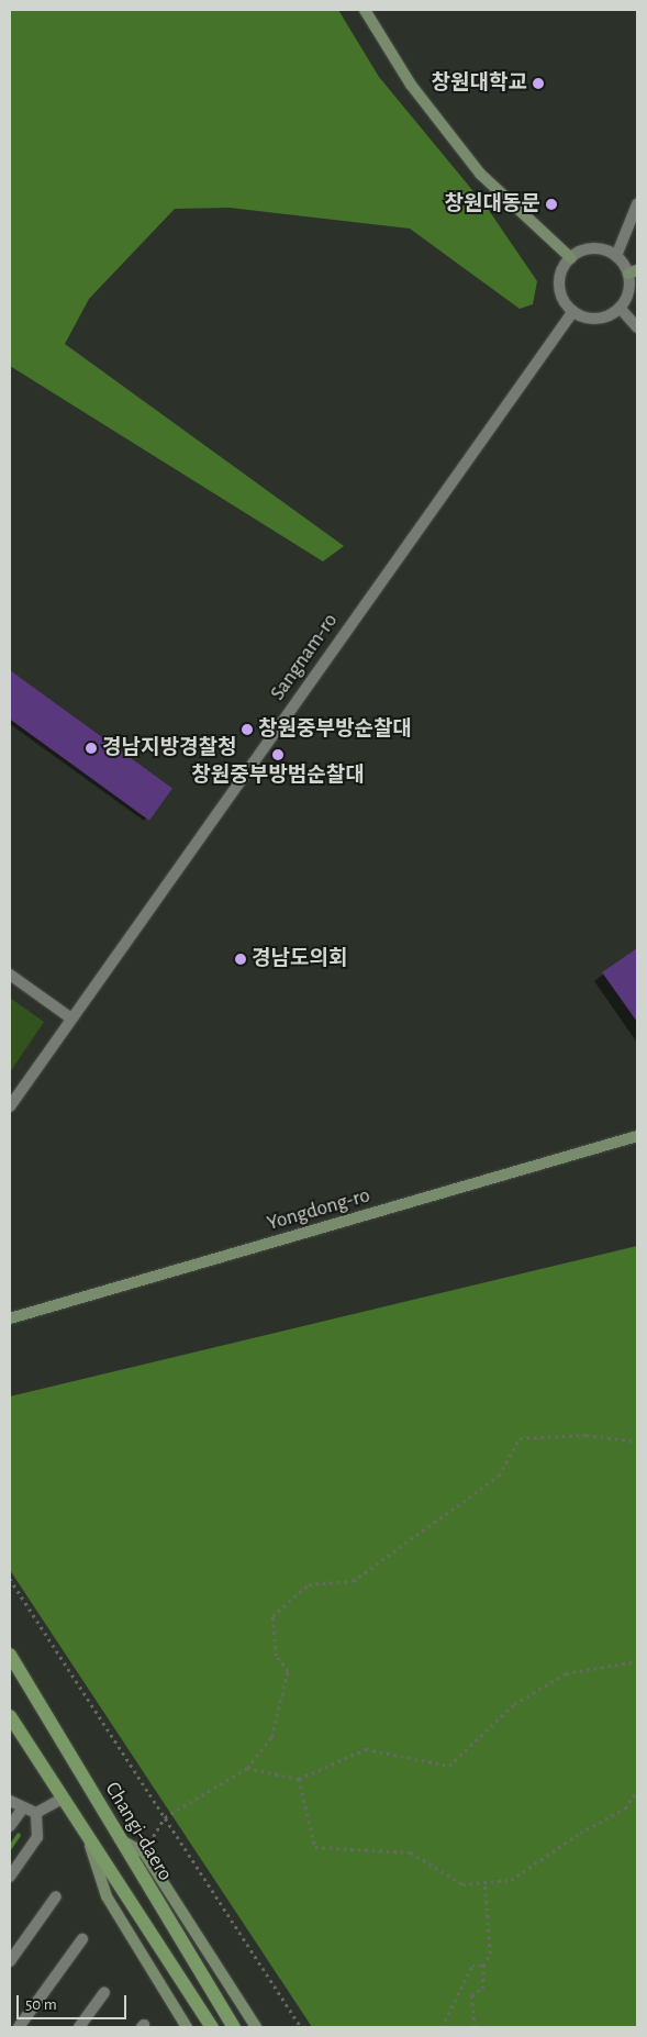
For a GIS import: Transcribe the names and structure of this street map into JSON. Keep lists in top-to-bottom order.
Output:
{
  "streets": {
    "main road": ["Changi-daero"],
    "street": ["Sangnam-ro", "Yongdong-ro"]
  },
  "places": [
    "창원대학교",
    "창원대동문",
    "창원중부방순찰대",
    "경남지방경찰청",
    "창원중부방범순찰대",
    "경남도의회"
  ],
  "scale_bar": "50 m"
}
